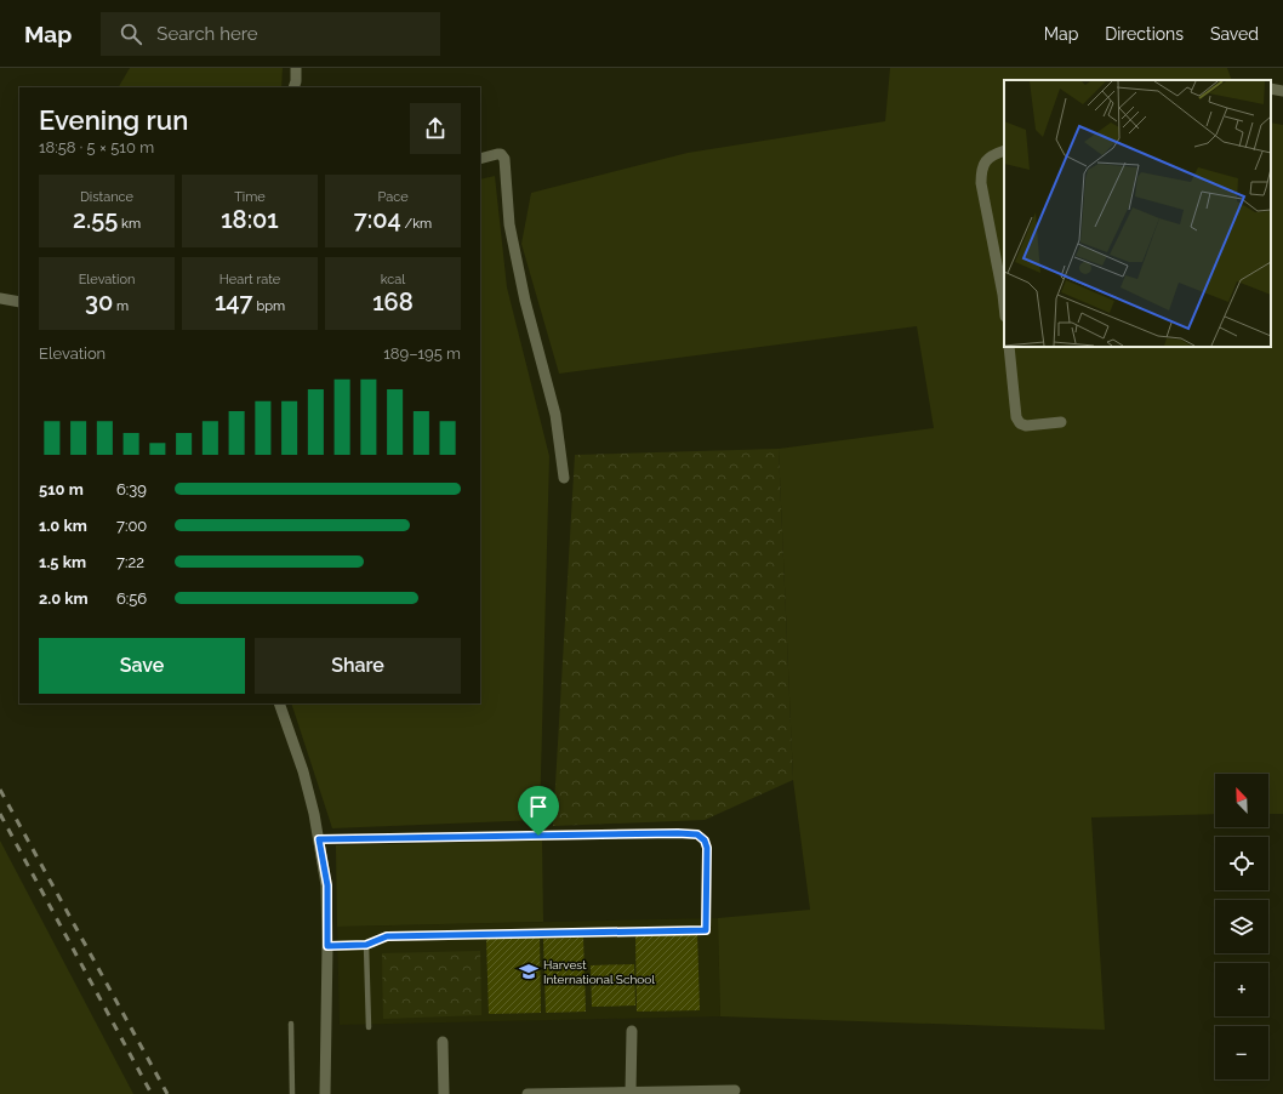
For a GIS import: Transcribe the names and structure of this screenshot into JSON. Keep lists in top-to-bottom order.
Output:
{
  "places": {
    "school or university": ["Harvest International School"]
  },
  "north": "top left",
  "page": {
    "header": "Map",
    "search": "Search here",
    "nav": ["Map", "Directions", "Saved"],
    "heading": ["Evening run", "18:58 · 5 × 510 m"],
    "stats": [
      ["Distance", "2.55 km"],
      ["Time", "18:01"],
      ["Pace", "7:04 /km"],
      ["Elevation", "30 m"],
      ["Heart rate", "147 bpm"],
      ["kcal", "168"]
    ],
    "chart": ["Elevation", "189–195 m"],
    "list": [
      {
        "name": "510 m",
        "note": "6:39"
      },
      {
        "name": "1.0 km",
        "note": "7:00"
      },
      {
        "name": "1.5 km",
        "note": "7:22"
      },
      {
        "name": "2.0 km",
        "note": "6:56"
      }
    ],
    "buttons": ["Save", "Share"],
    "map_buttons": ["+", "−"]
  }
}
